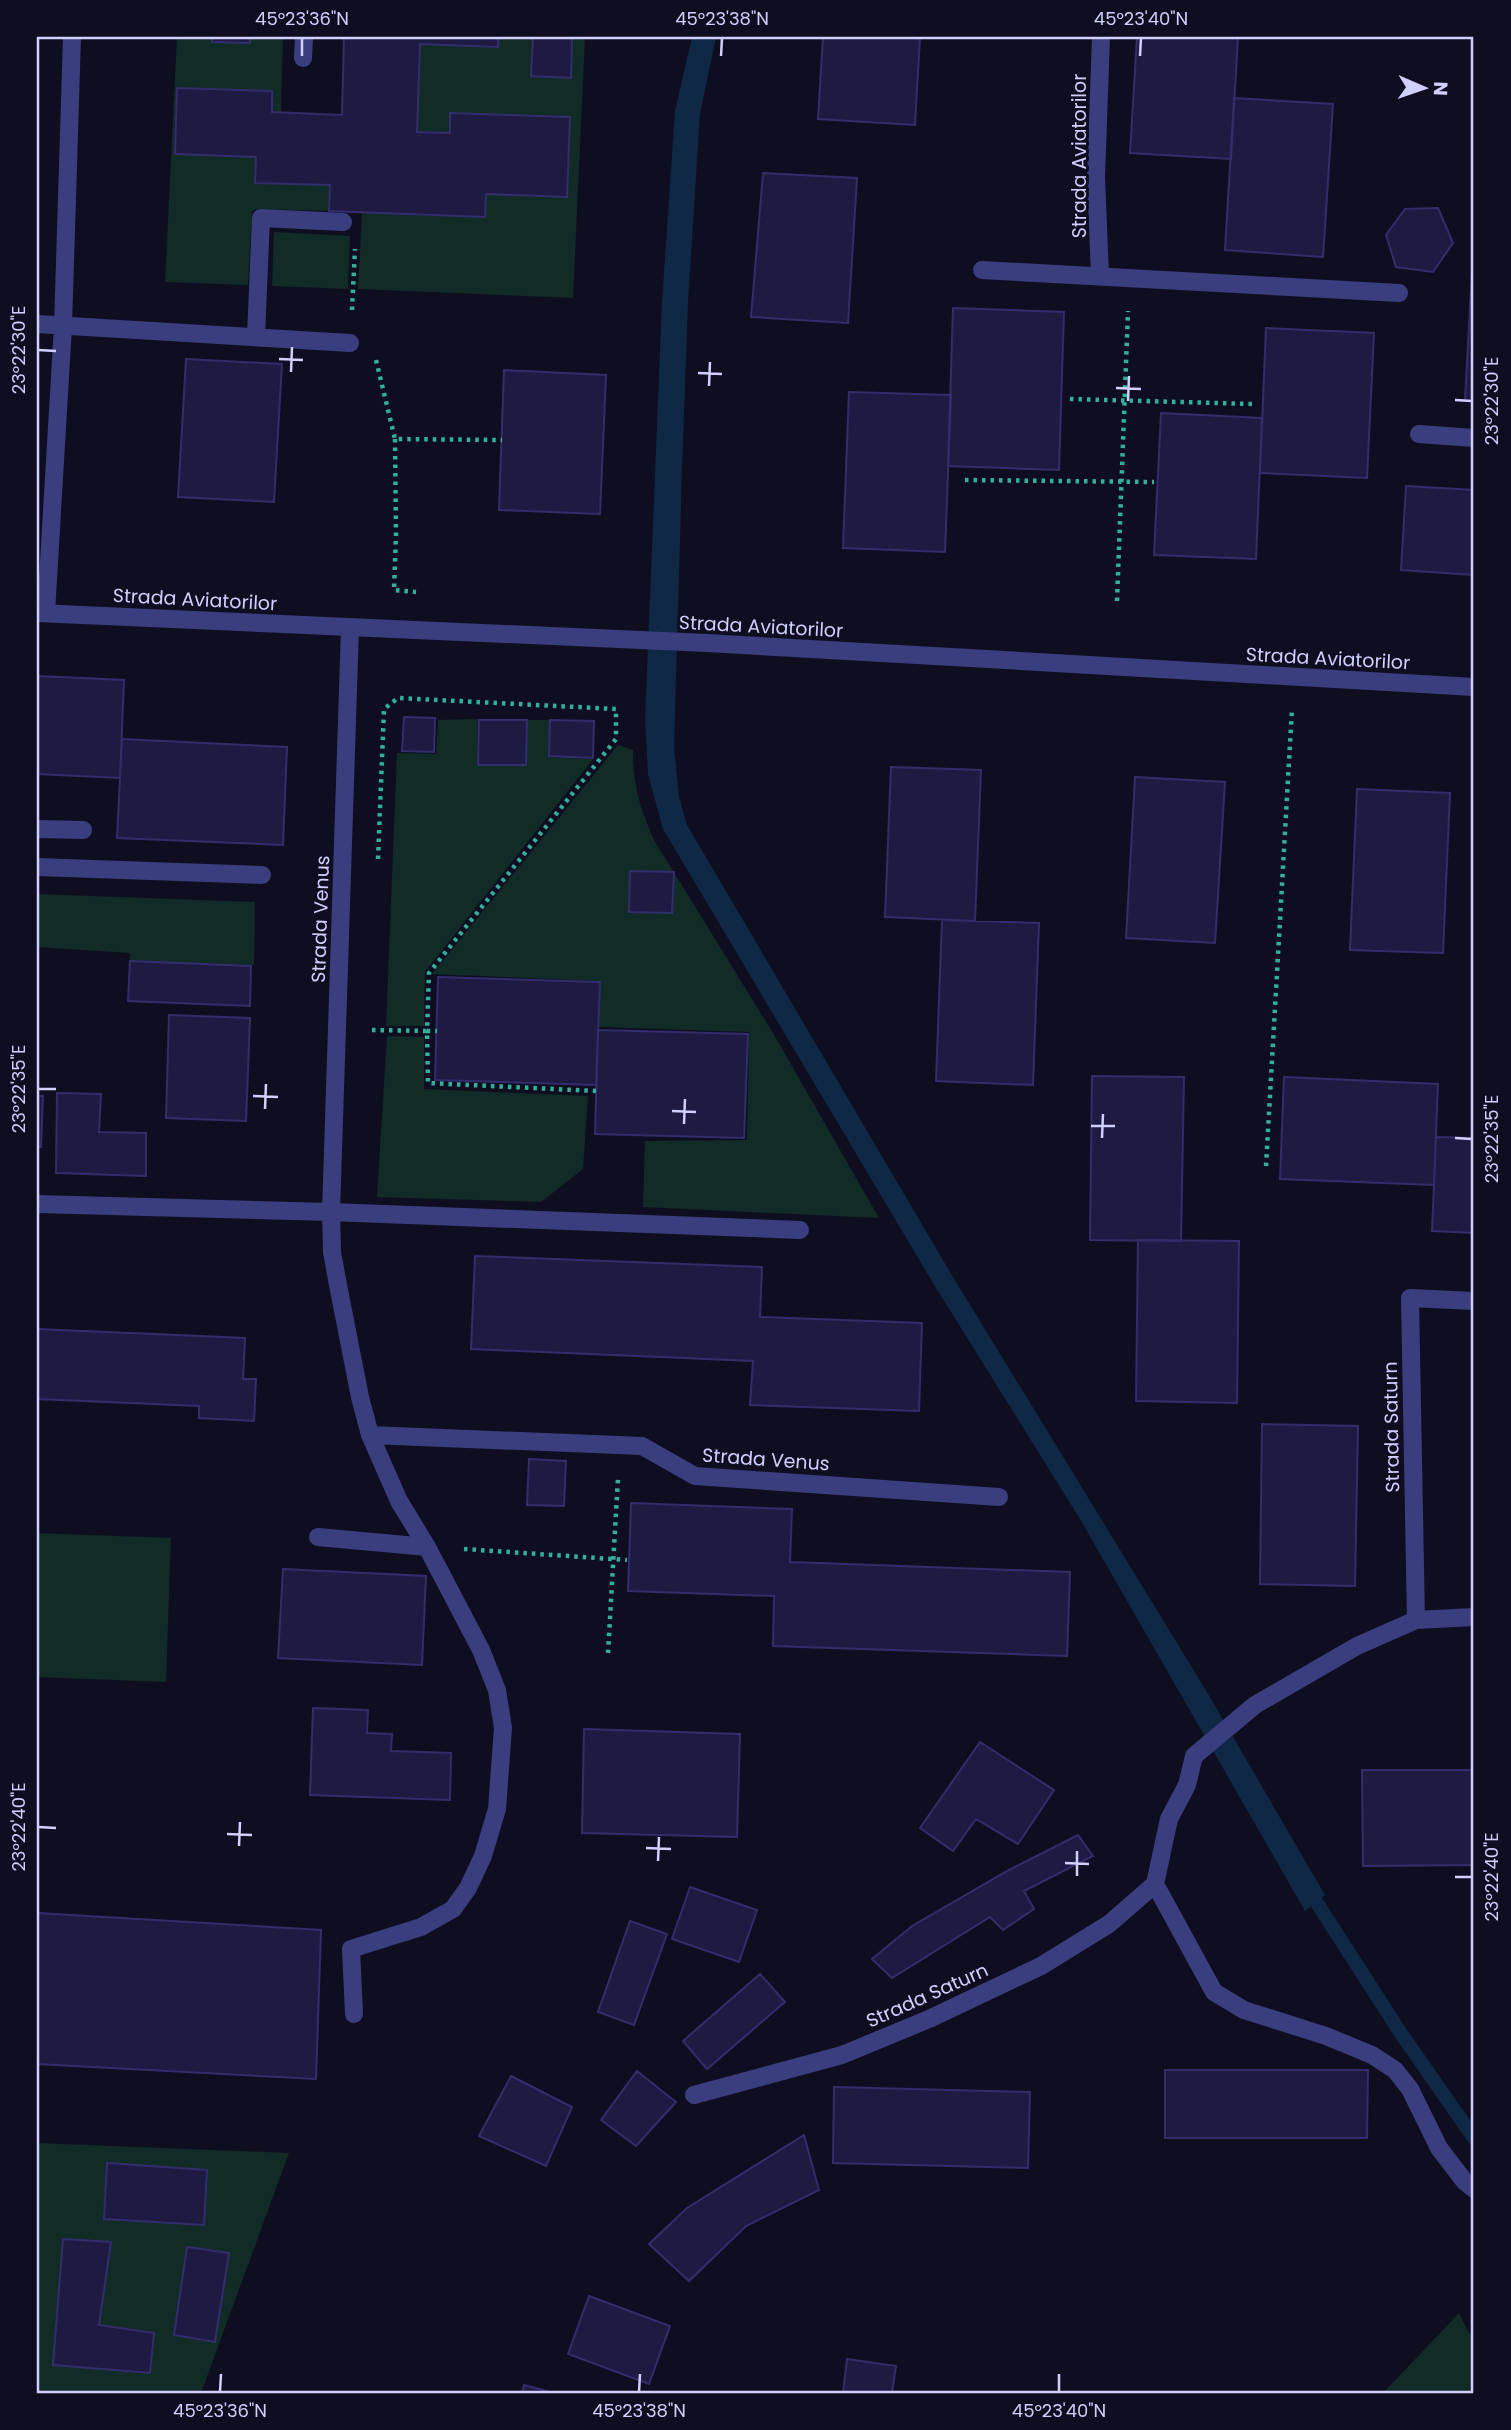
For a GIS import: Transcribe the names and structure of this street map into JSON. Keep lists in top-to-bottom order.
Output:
{
  "streets": {
    "street": ["Strada Aviatorilor", "Strada Venus", "Strada Saturn"]
  },
  "crossings": [
    ["Strada Aviatorilor", "Strada Venus"]
  ],
  "north": "right",
  "coordinates": [
    "45°23'36\"N",
    "45°23'38\"N",
    "45°23'40\"N",
    "23°22'30\"E",
    "23°22'35\"E",
    "23°22'40\"E"
  ]
}
